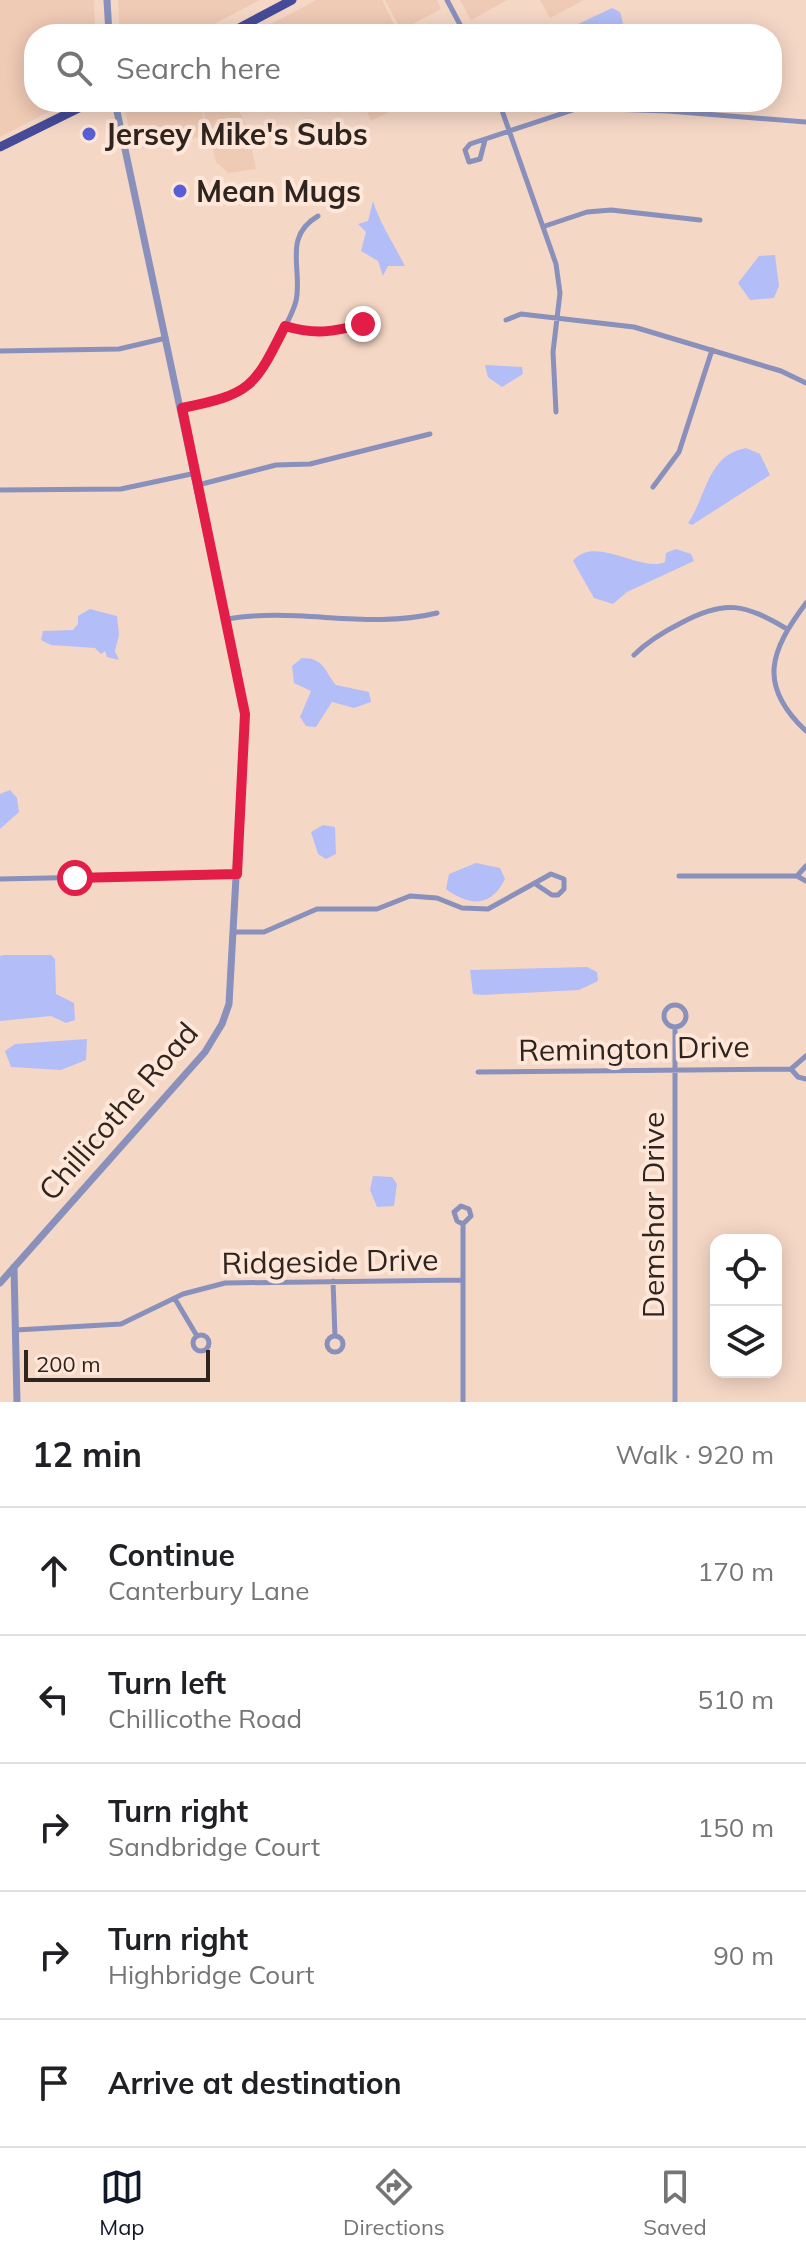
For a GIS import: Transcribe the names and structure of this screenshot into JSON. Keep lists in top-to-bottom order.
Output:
{
  "streets": {
    "street": [
      "Remington Drive",
      "Chillicothe Road",
      "Demshar Drive",
      "Ridgeside Drive"
    ]
  },
  "crossings": [
    ["Remington Drive", "Demshar Drive"]
  ],
  "places": ["Jersey Mike's Subs", "Mean Mugs"],
  "scale_bar": "200 m",
  "page": {
    "search": "Search here",
    "scale": "200 m",
    "heading": ["12 min", "Walk · 920 m"],
    "list": [
      ["Continue", "Canterbury Lane", "170 m"],
      ["Turn left", "Chillicothe Road", "510 m"],
      ["Turn right", "Sandbridge Court", "150 m"],
      ["Turn right", "Highbridge Court", "90 m"],
      "Arrive at destination"
    ],
    "nav": ["Map", "Directions", "Saved"]
  }
}
